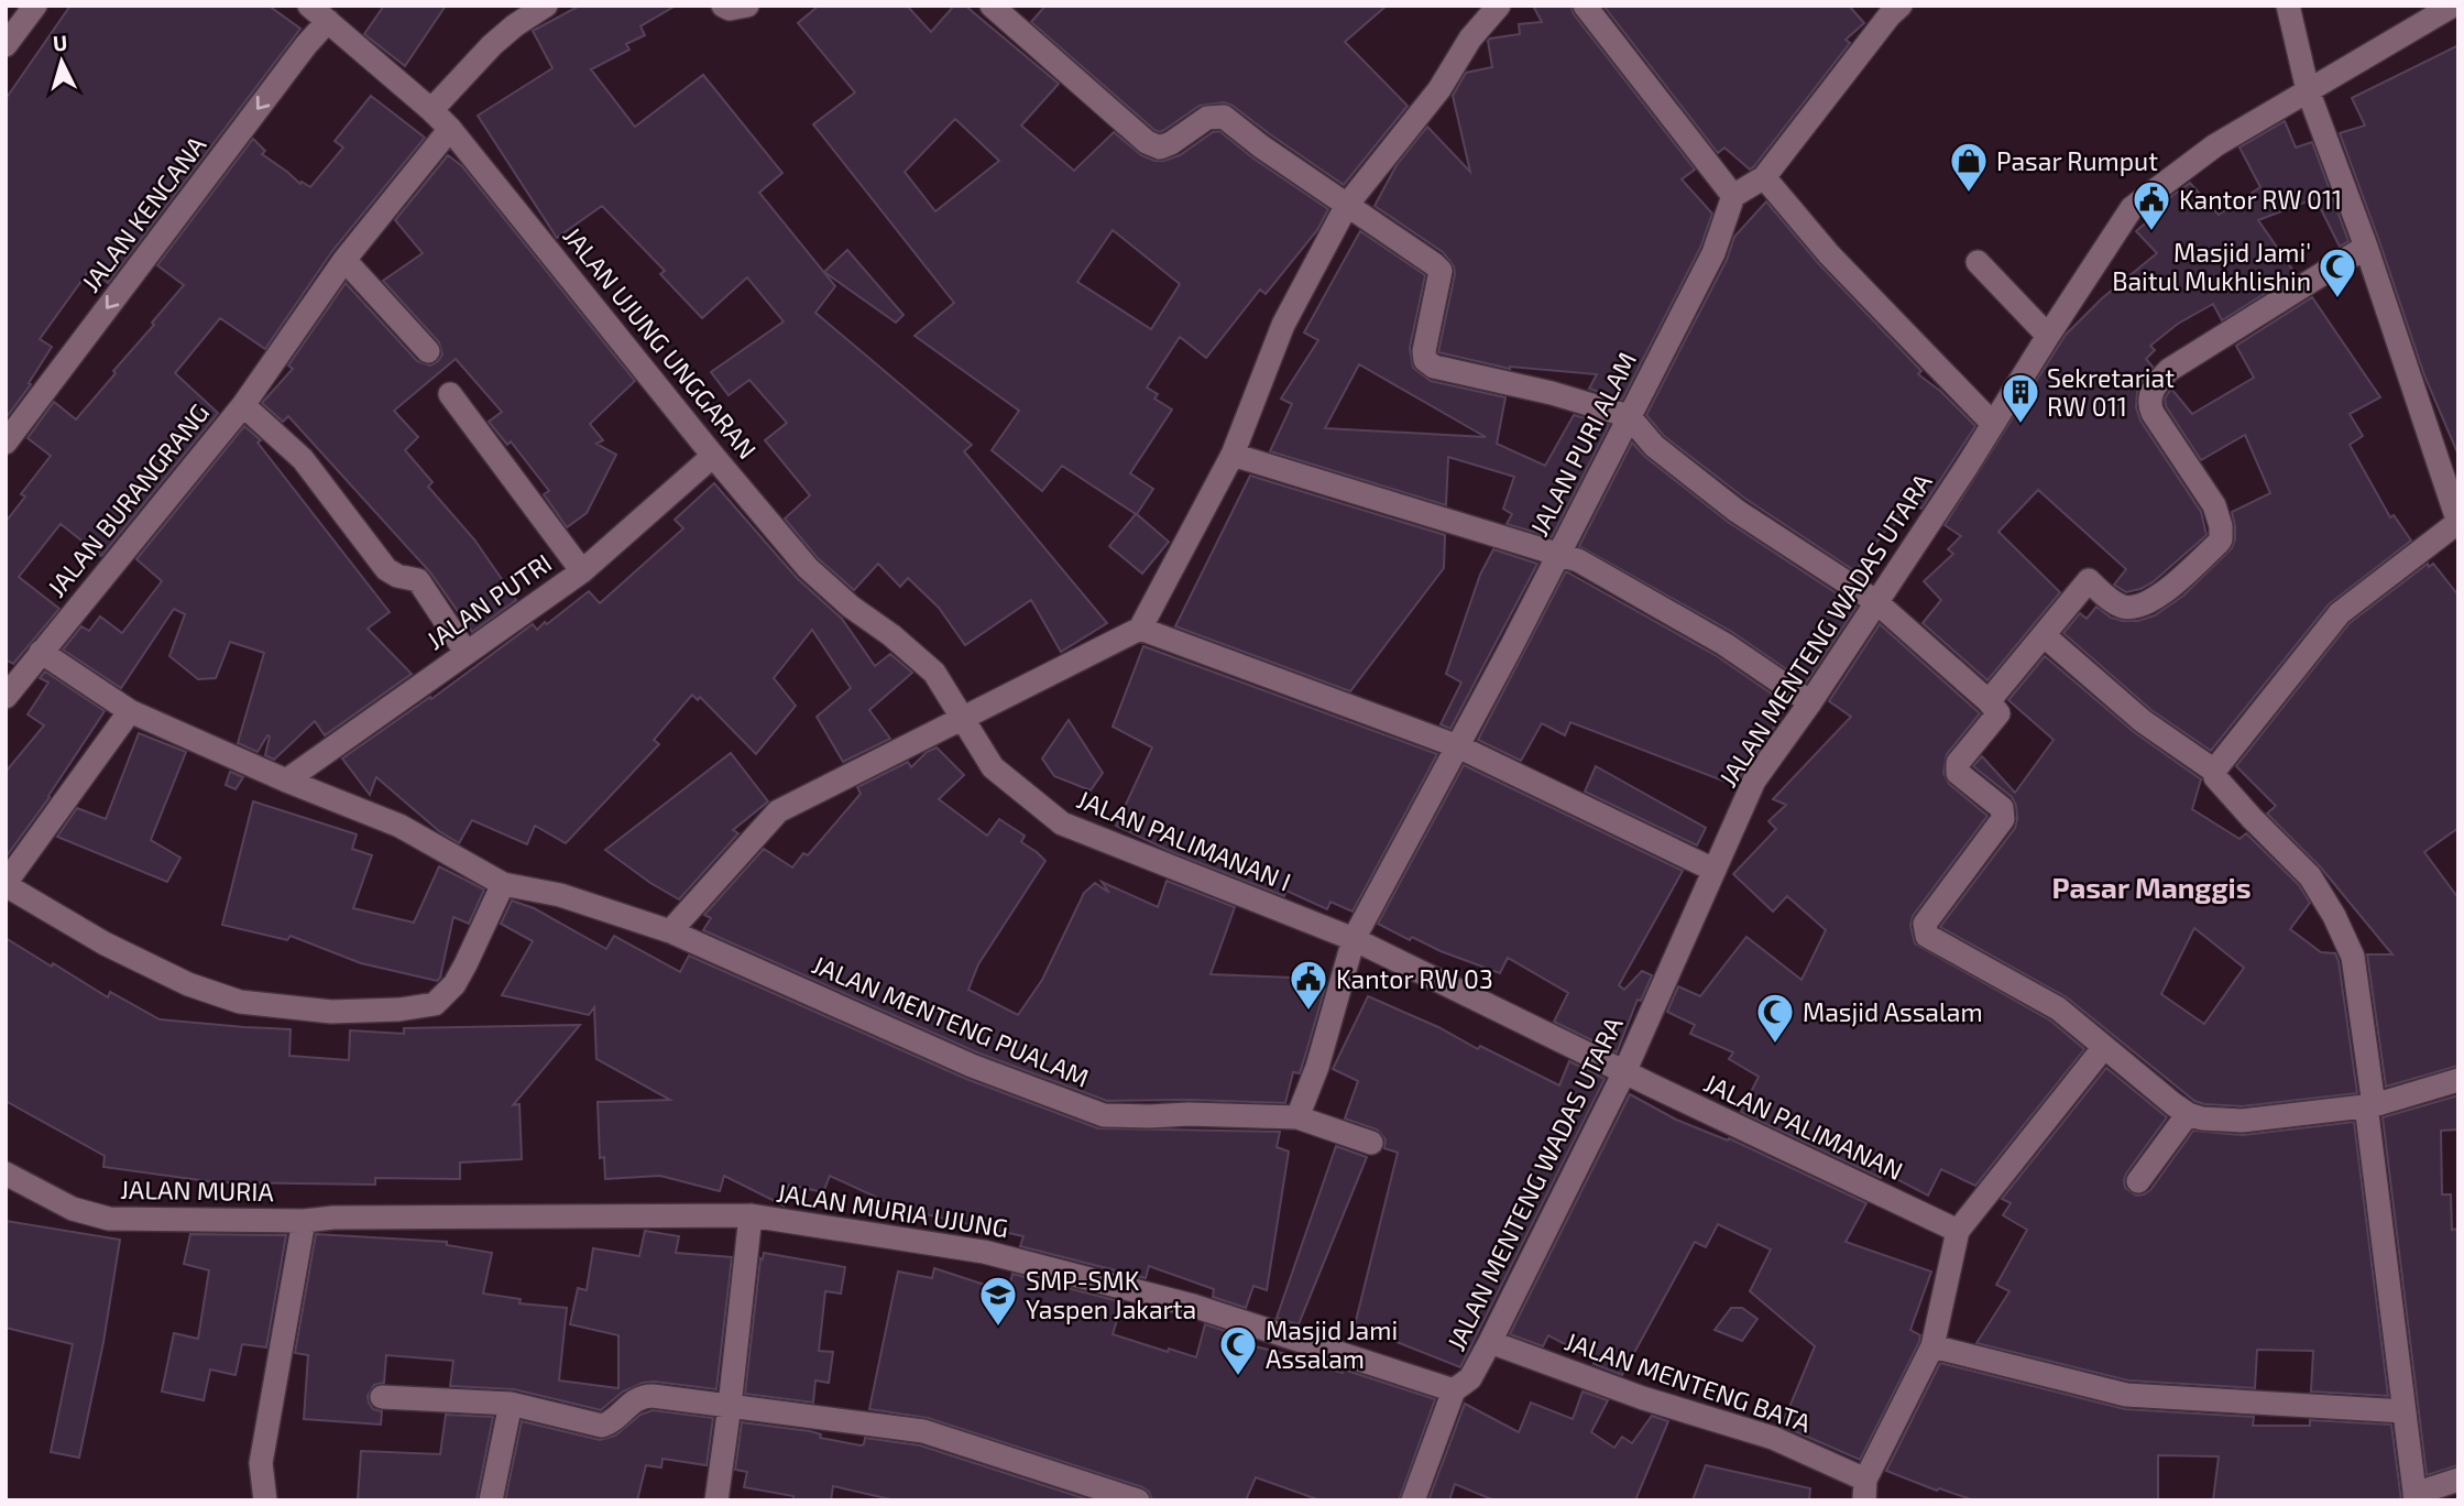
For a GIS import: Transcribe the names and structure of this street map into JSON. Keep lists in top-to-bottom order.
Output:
{
  "streets": {
    "street": [
      "JALAN KENCANA",
      "JALAN UJUNG UNGGARAN",
      "JALAN PURI ALAM",
      "JALAN BURANGRANG",
      "JALAN PUTRI",
      "JALAN MENTENG WADAS UTARA",
      "JALAN PALIMANAN I",
      "JALAN MENTENG PUALAM",
      "JALAN PALIMANAN",
      "JALAN MURIA",
      "JALAN MURIA UJUNG",
      "JALAN MENTENG BATA"
    ]
  },
  "crossings": [
    ["JALAN KENCANA", "JALAN UJUNG UNGGARAN"],
    ["JALAN UJUNG UNGGARAN", "JALAN BURANGRANG"],
    ["JALAN UJUNG UNGGARAN", "JALAN PUTRI"],
    ["JALAN UJUNG UNGGARAN", "JALAN PALIMANAN I"],
    ["JALAN PURI ALAM", "JALAN PALIMANAN I"],
    ["JALAN MENTENG WADAS UTARA", "JALAN PALIMANAN I"],
    ["JALAN MENTENG WADAS UTARA", "JALAN PALIMANAN"],
    ["JALAN MENTENG WADAS UTARA", "JALAN MURIA UJUNG"],
    ["JALAN MENTENG WADAS UTARA", "JALAN MENTENG BATA"],
    ["JALAN PALIMANAN I", "JALAN PALIMANAN"],
    ["JALAN PALIMANAN", "JALAN MENTENG BATA"],
    ["JALAN MURIA", "JALAN MURIA UJUNG"]
  ],
  "one_way": ["JALAN KENCANA"],
  "districts": ["Pasar Manggis"],
  "places": {
    "shop": ["Pasar Rumput"],
    "public building": ["Kantor RW 011", "Kantor RW 03"],
    "mosque": ["Masjid Jami' Baitul Mukhlishin", "Masjid Assalam", "Masjid Jami Assalam"],
    "building": ["Sekretariat RW 011"],
    "school or university": ["SMP-SMK Yaspen Jakarta"]
  },
  "north": "top"
}
